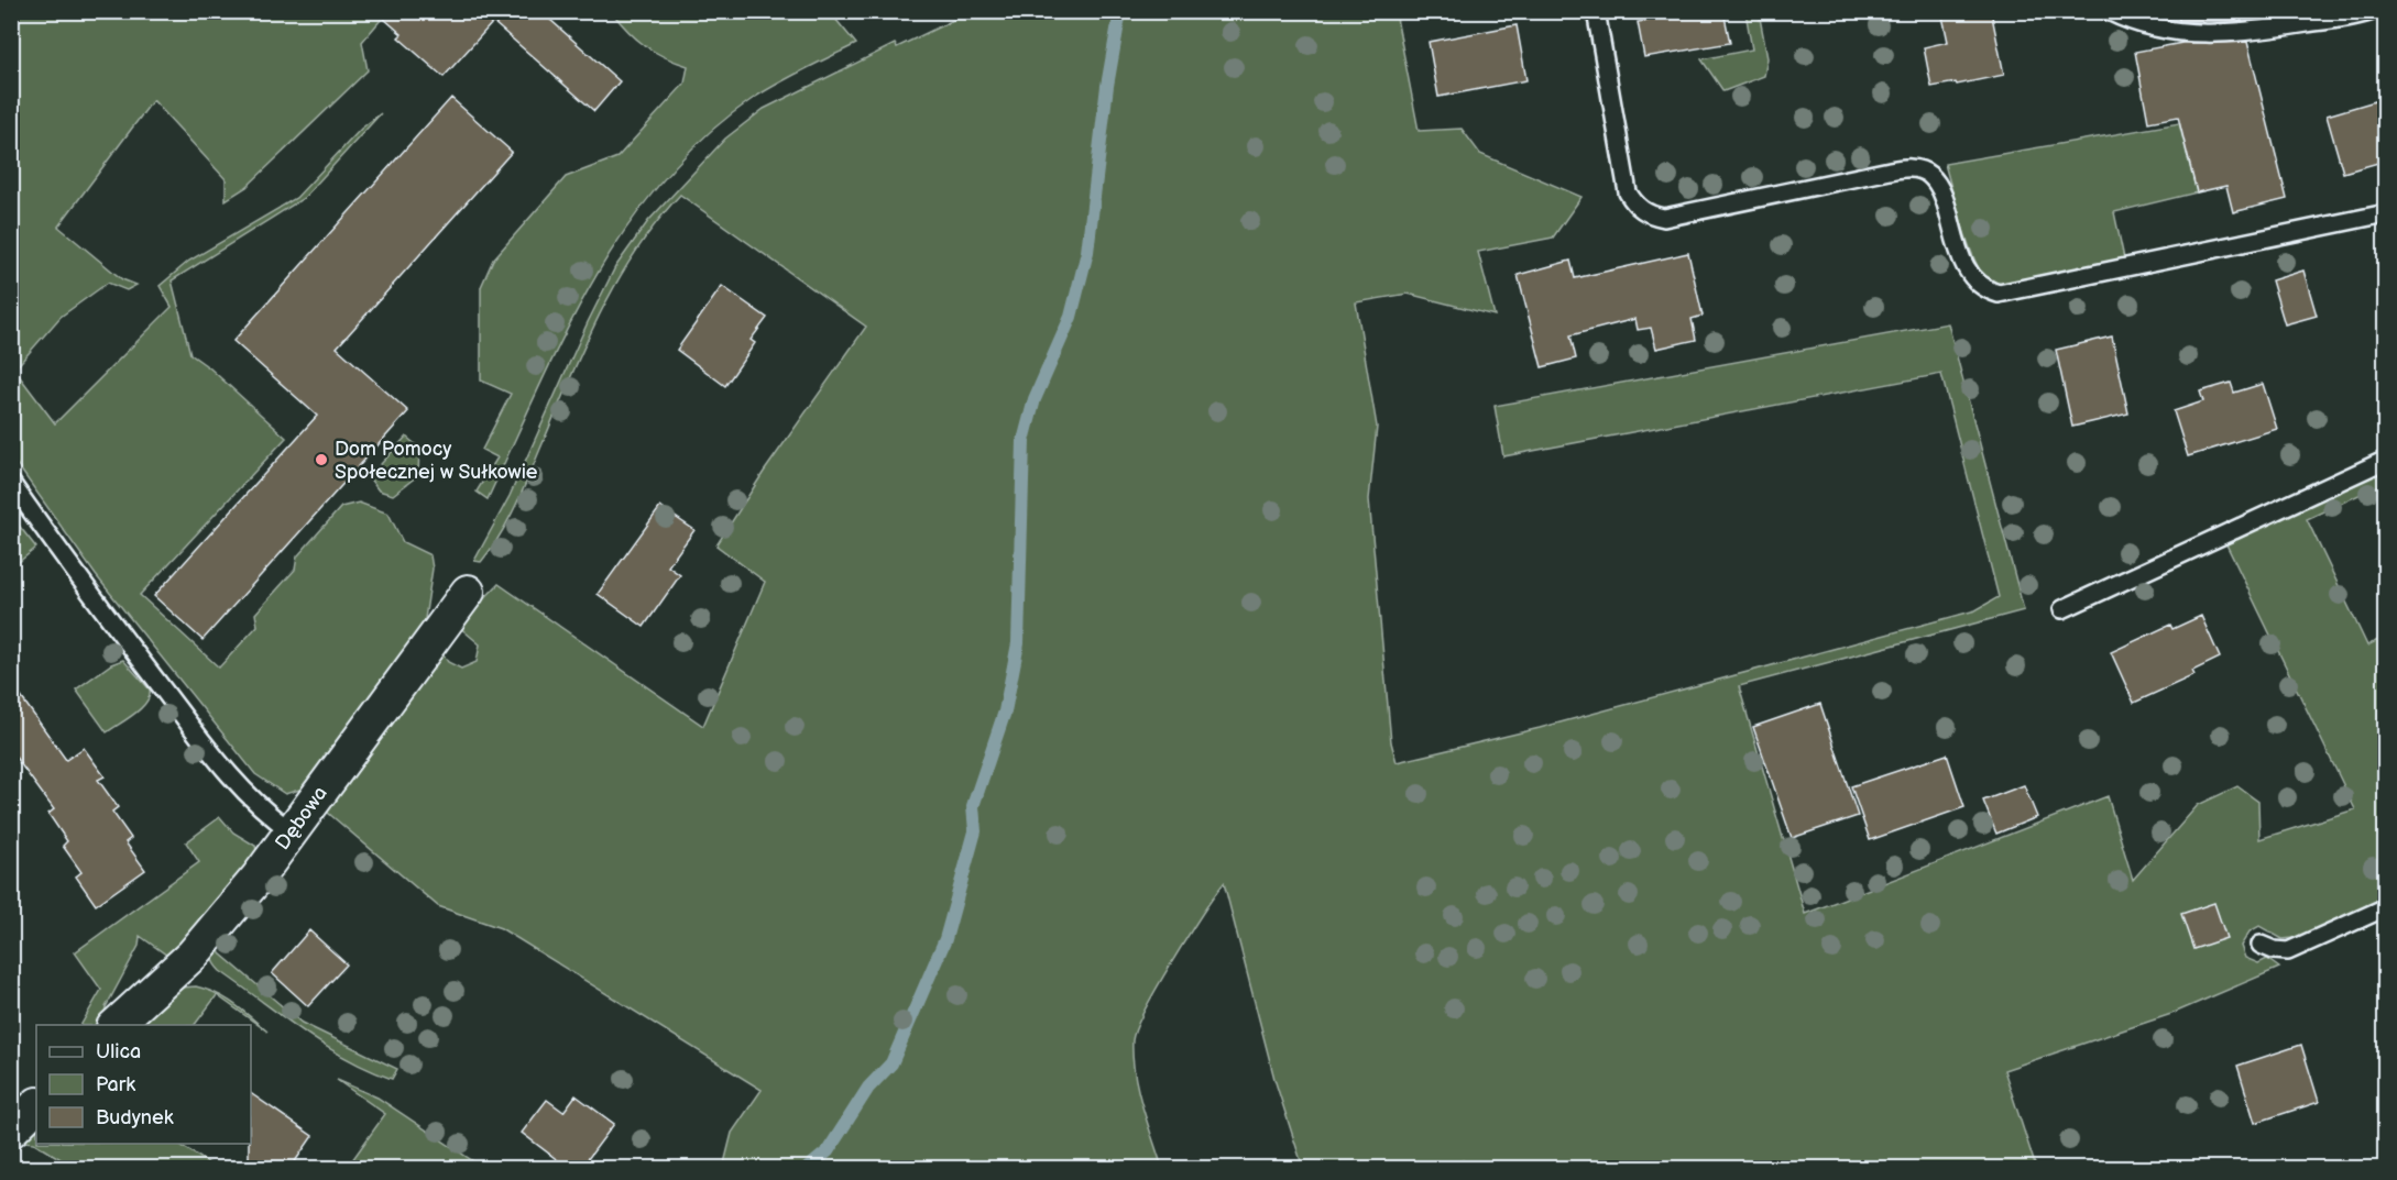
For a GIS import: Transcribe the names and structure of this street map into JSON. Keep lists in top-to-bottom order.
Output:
{
  "streets": {
    "street": ["Dębowa"]
  },
  "places": ["Dom Pomocy Społecznej w Sułkowie"],
  "legend": ["Ulica", "Park", "Budynek"]
}
